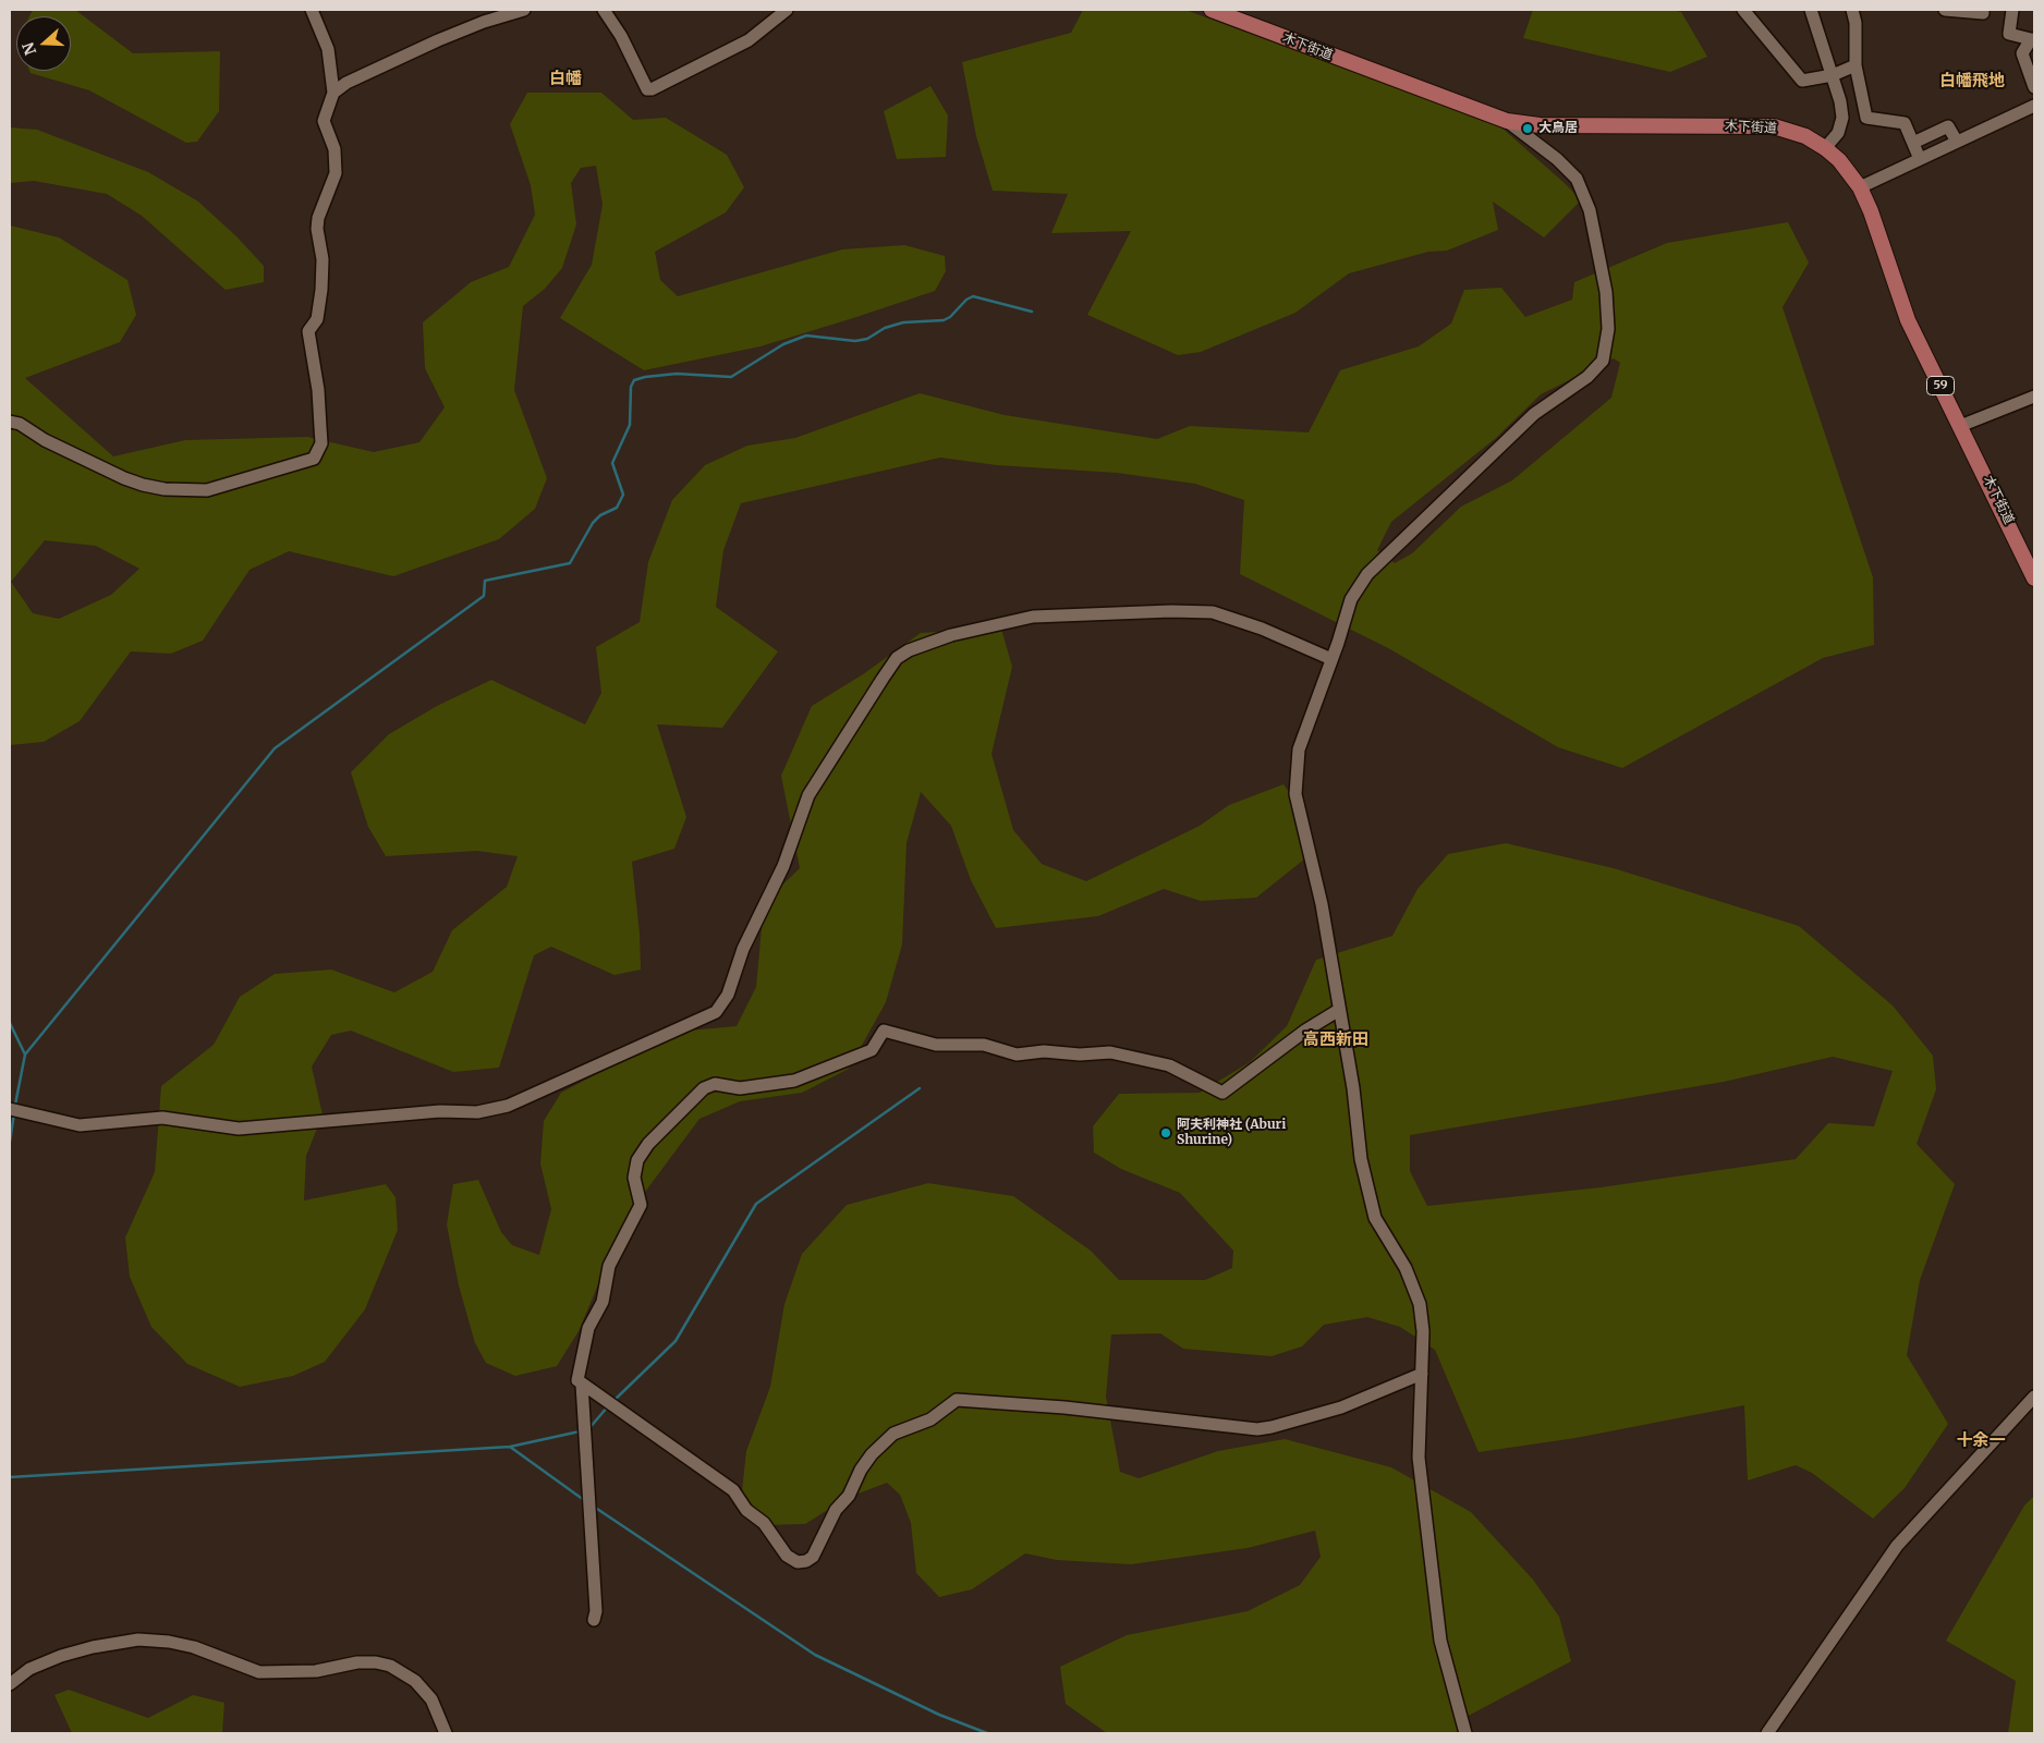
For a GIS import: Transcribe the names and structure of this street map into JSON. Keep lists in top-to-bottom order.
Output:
{
  "streets": {
    "main road": ["木下街道", "59"]
  },
  "districts": [
    "白幡",
    "白幡飛地",
    "高西新田",
    "十余一"
  ],
  "places": ["大鳥居", "阿夫利神社 (Aburi Shurine)"],
  "north": "left"
}
